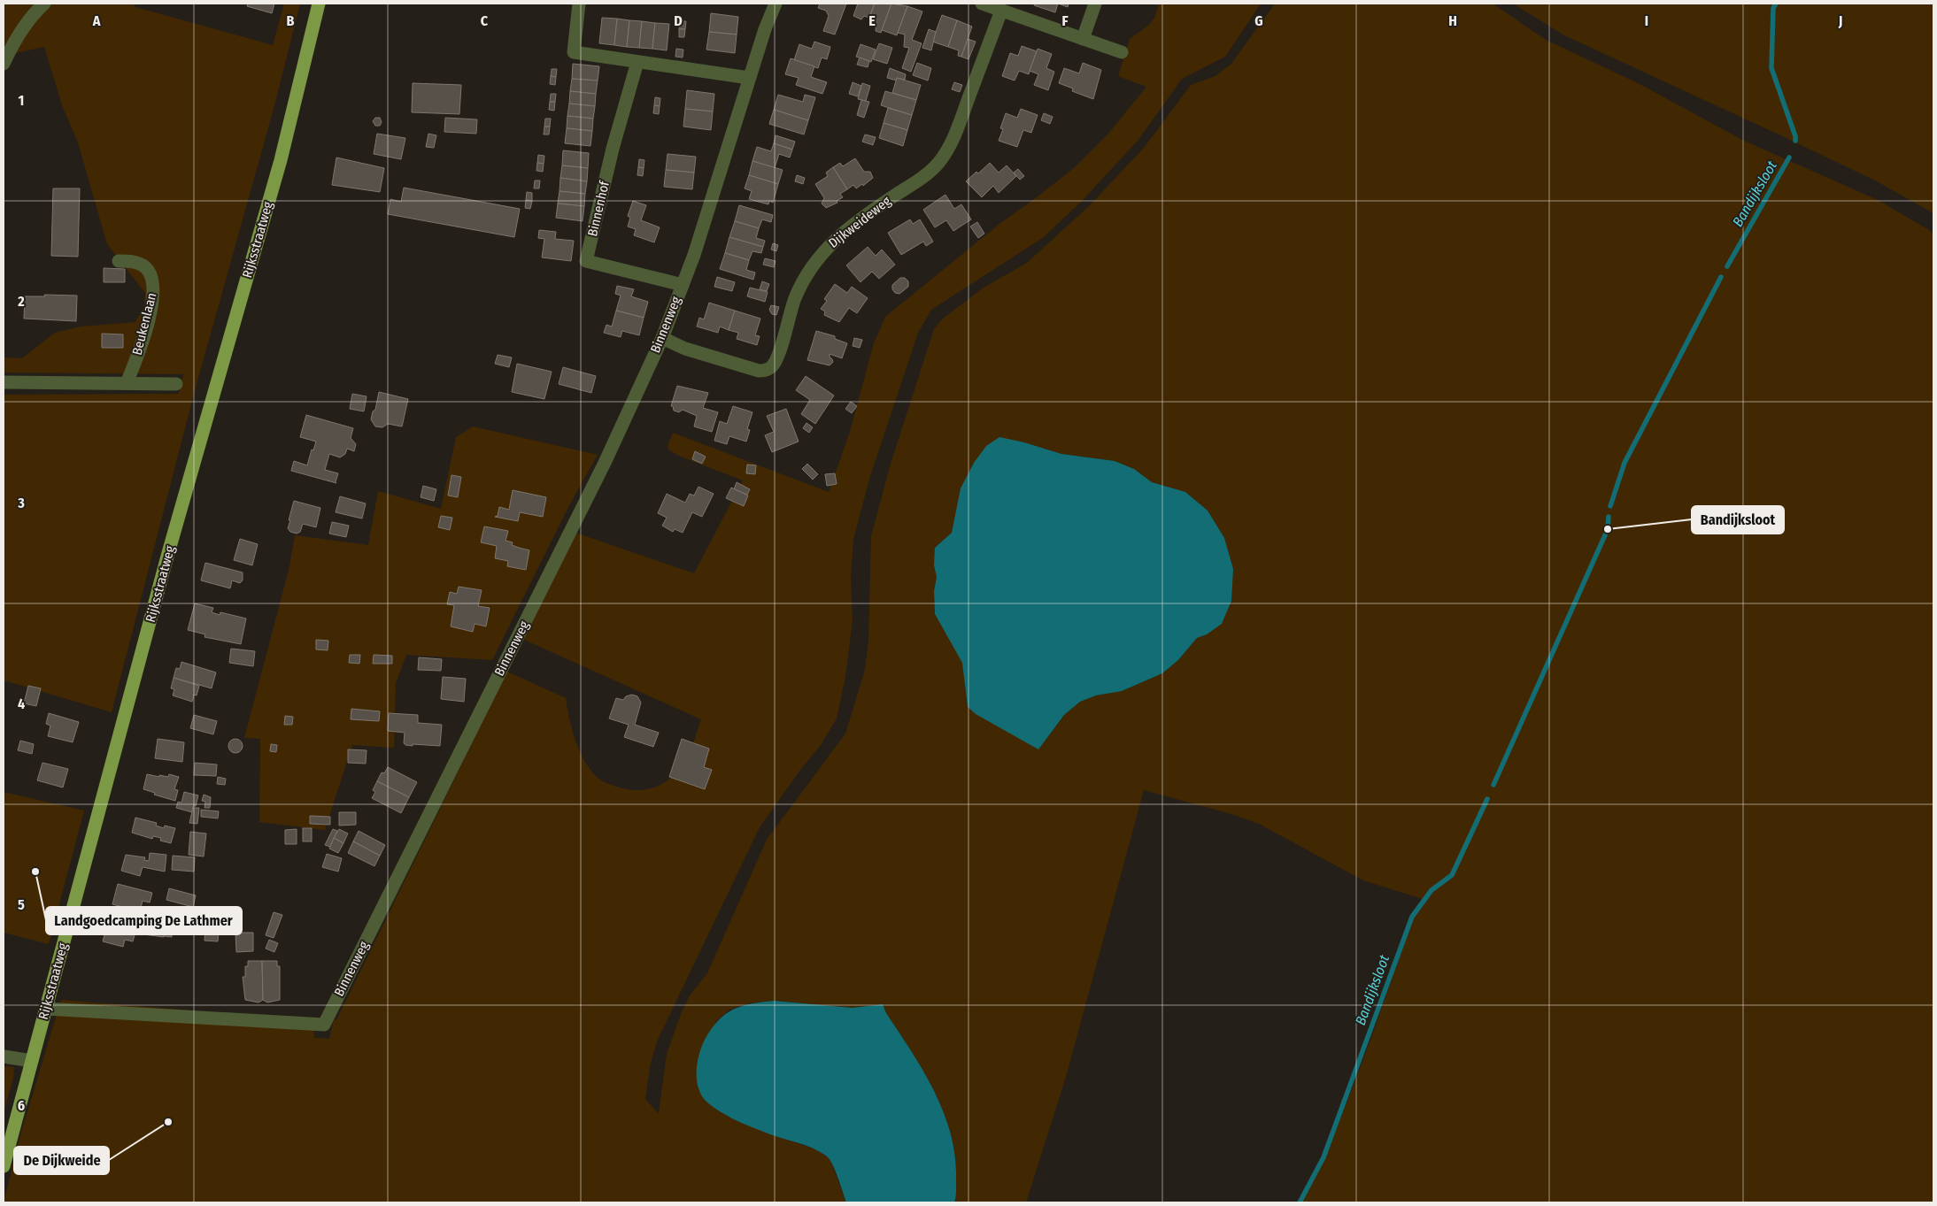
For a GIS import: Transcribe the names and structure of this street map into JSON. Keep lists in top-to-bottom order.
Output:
{
  "streets": {
    "main road": ["Rijksstraatweg"],
    "street": [
      "Binnenhof",
      "Dijkweideweg",
      "Beukenlaan",
      "Binnenweg"
    ]
  },
  "crossings": [
    ["Binnenhof", "Binnenweg"],
    ["Dijkweideweg", "Binnenweg"],
    ["Rijksstraatweg", "Binnenweg"]
  ],
  "water": ["Bandijksloot"],
  "places": ["Bandijksloot", "Landgoedcamping De Lathmer", "De Dijkweide"],
  "grid": {
    "columns": [
      "A",
      "B",
      "C",
      "D",
      "E",
      "F",
      "G",
      "H",
      "I",
      "J"
    ],
    "rows": [
      "1",
      "2",
      "3",
      "4",
      "5",
      "6"
    ]
  }
}
